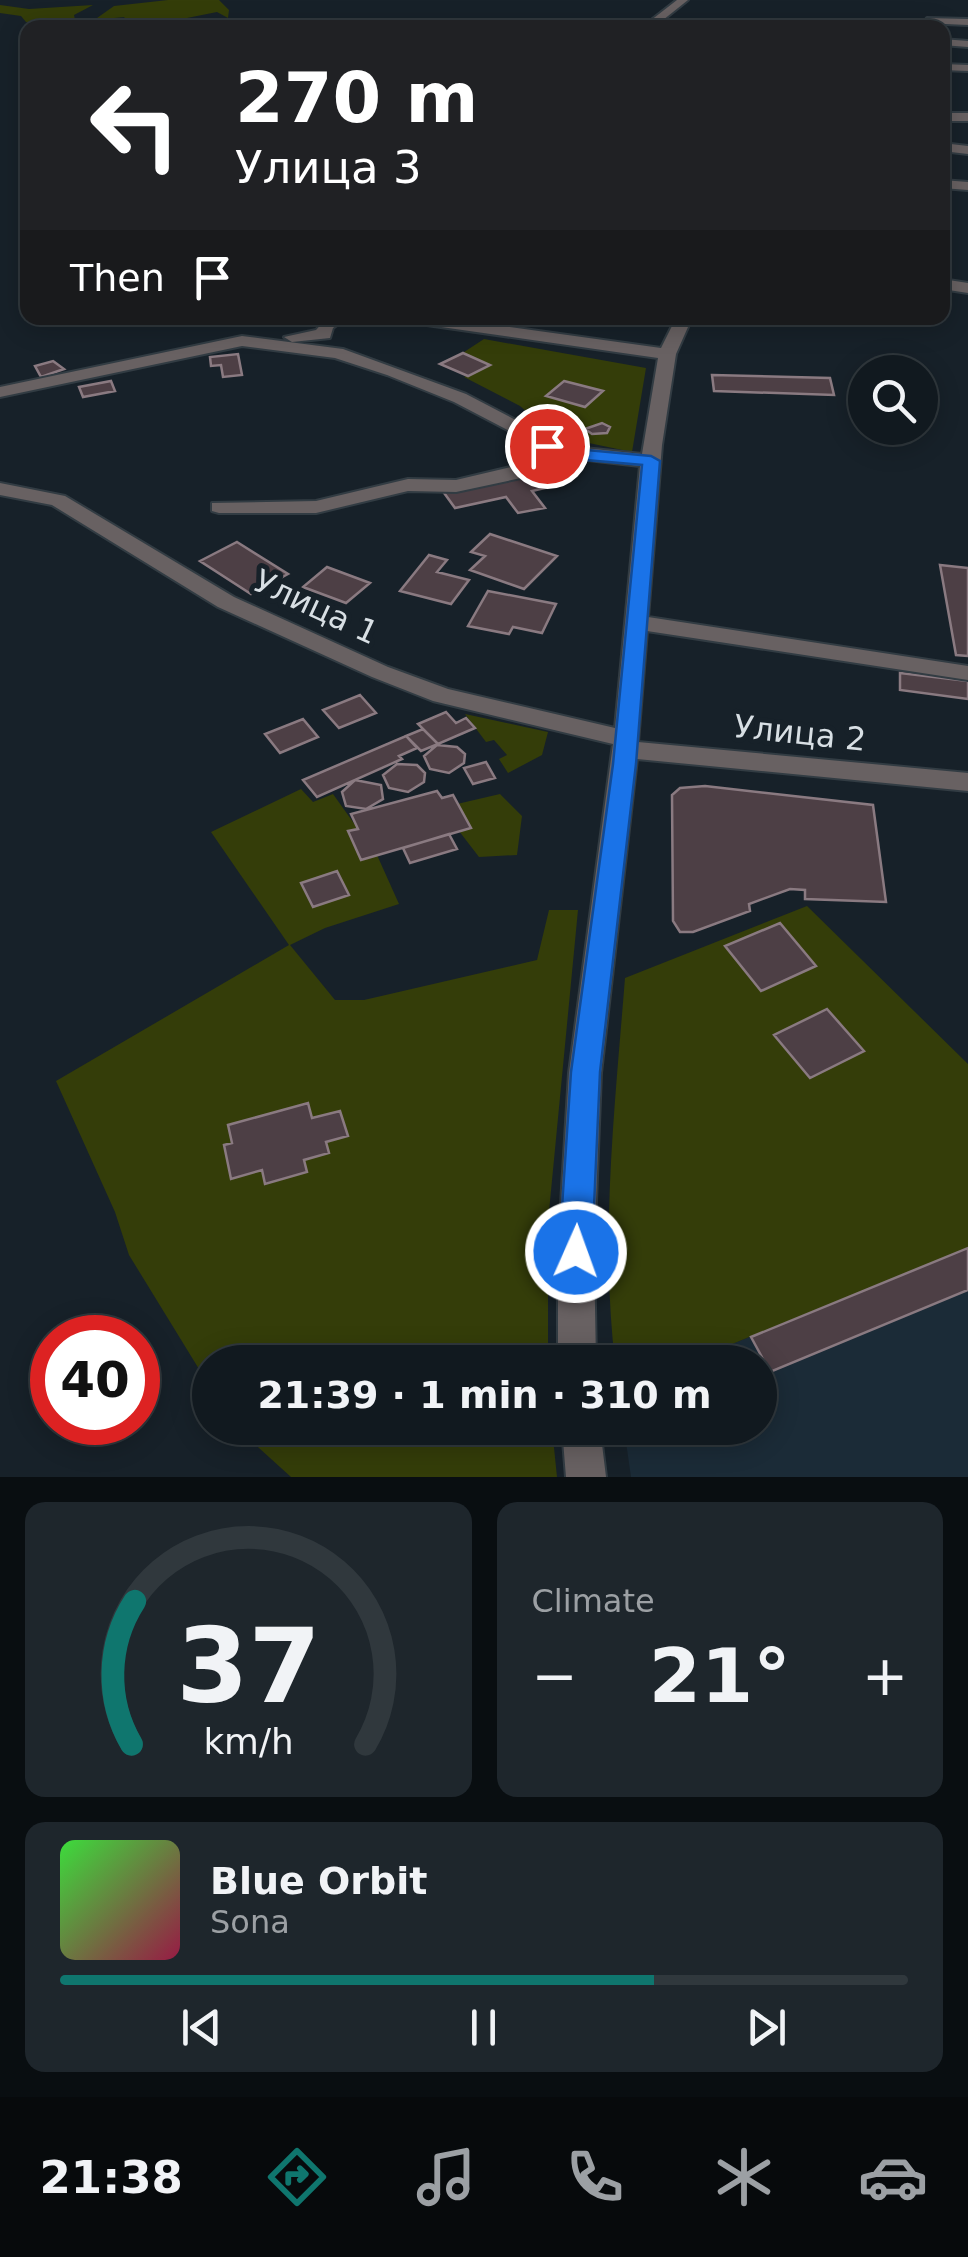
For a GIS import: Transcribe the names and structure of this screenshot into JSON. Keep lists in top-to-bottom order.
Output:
{
  "streets": {
    "street": ["Улица 1", "Улица 2"]
  },
  "crossings": [
    ["Улица 1", "Улица 2"]
  ],
  "page": {
    "turn": ["270 m", "Улица 3"],
    "then": "Then",
    "limit": "40",
    "trip": "21:39 · 1 min · 310 m",
    "tile": "Climate",
    "heat": ["−", "21°", "+"],
    "song": ["Blue Orbit", "Sona"],
    "tabs": "21:38",
    "gauge": ["37", "km/h"]
  }
}
